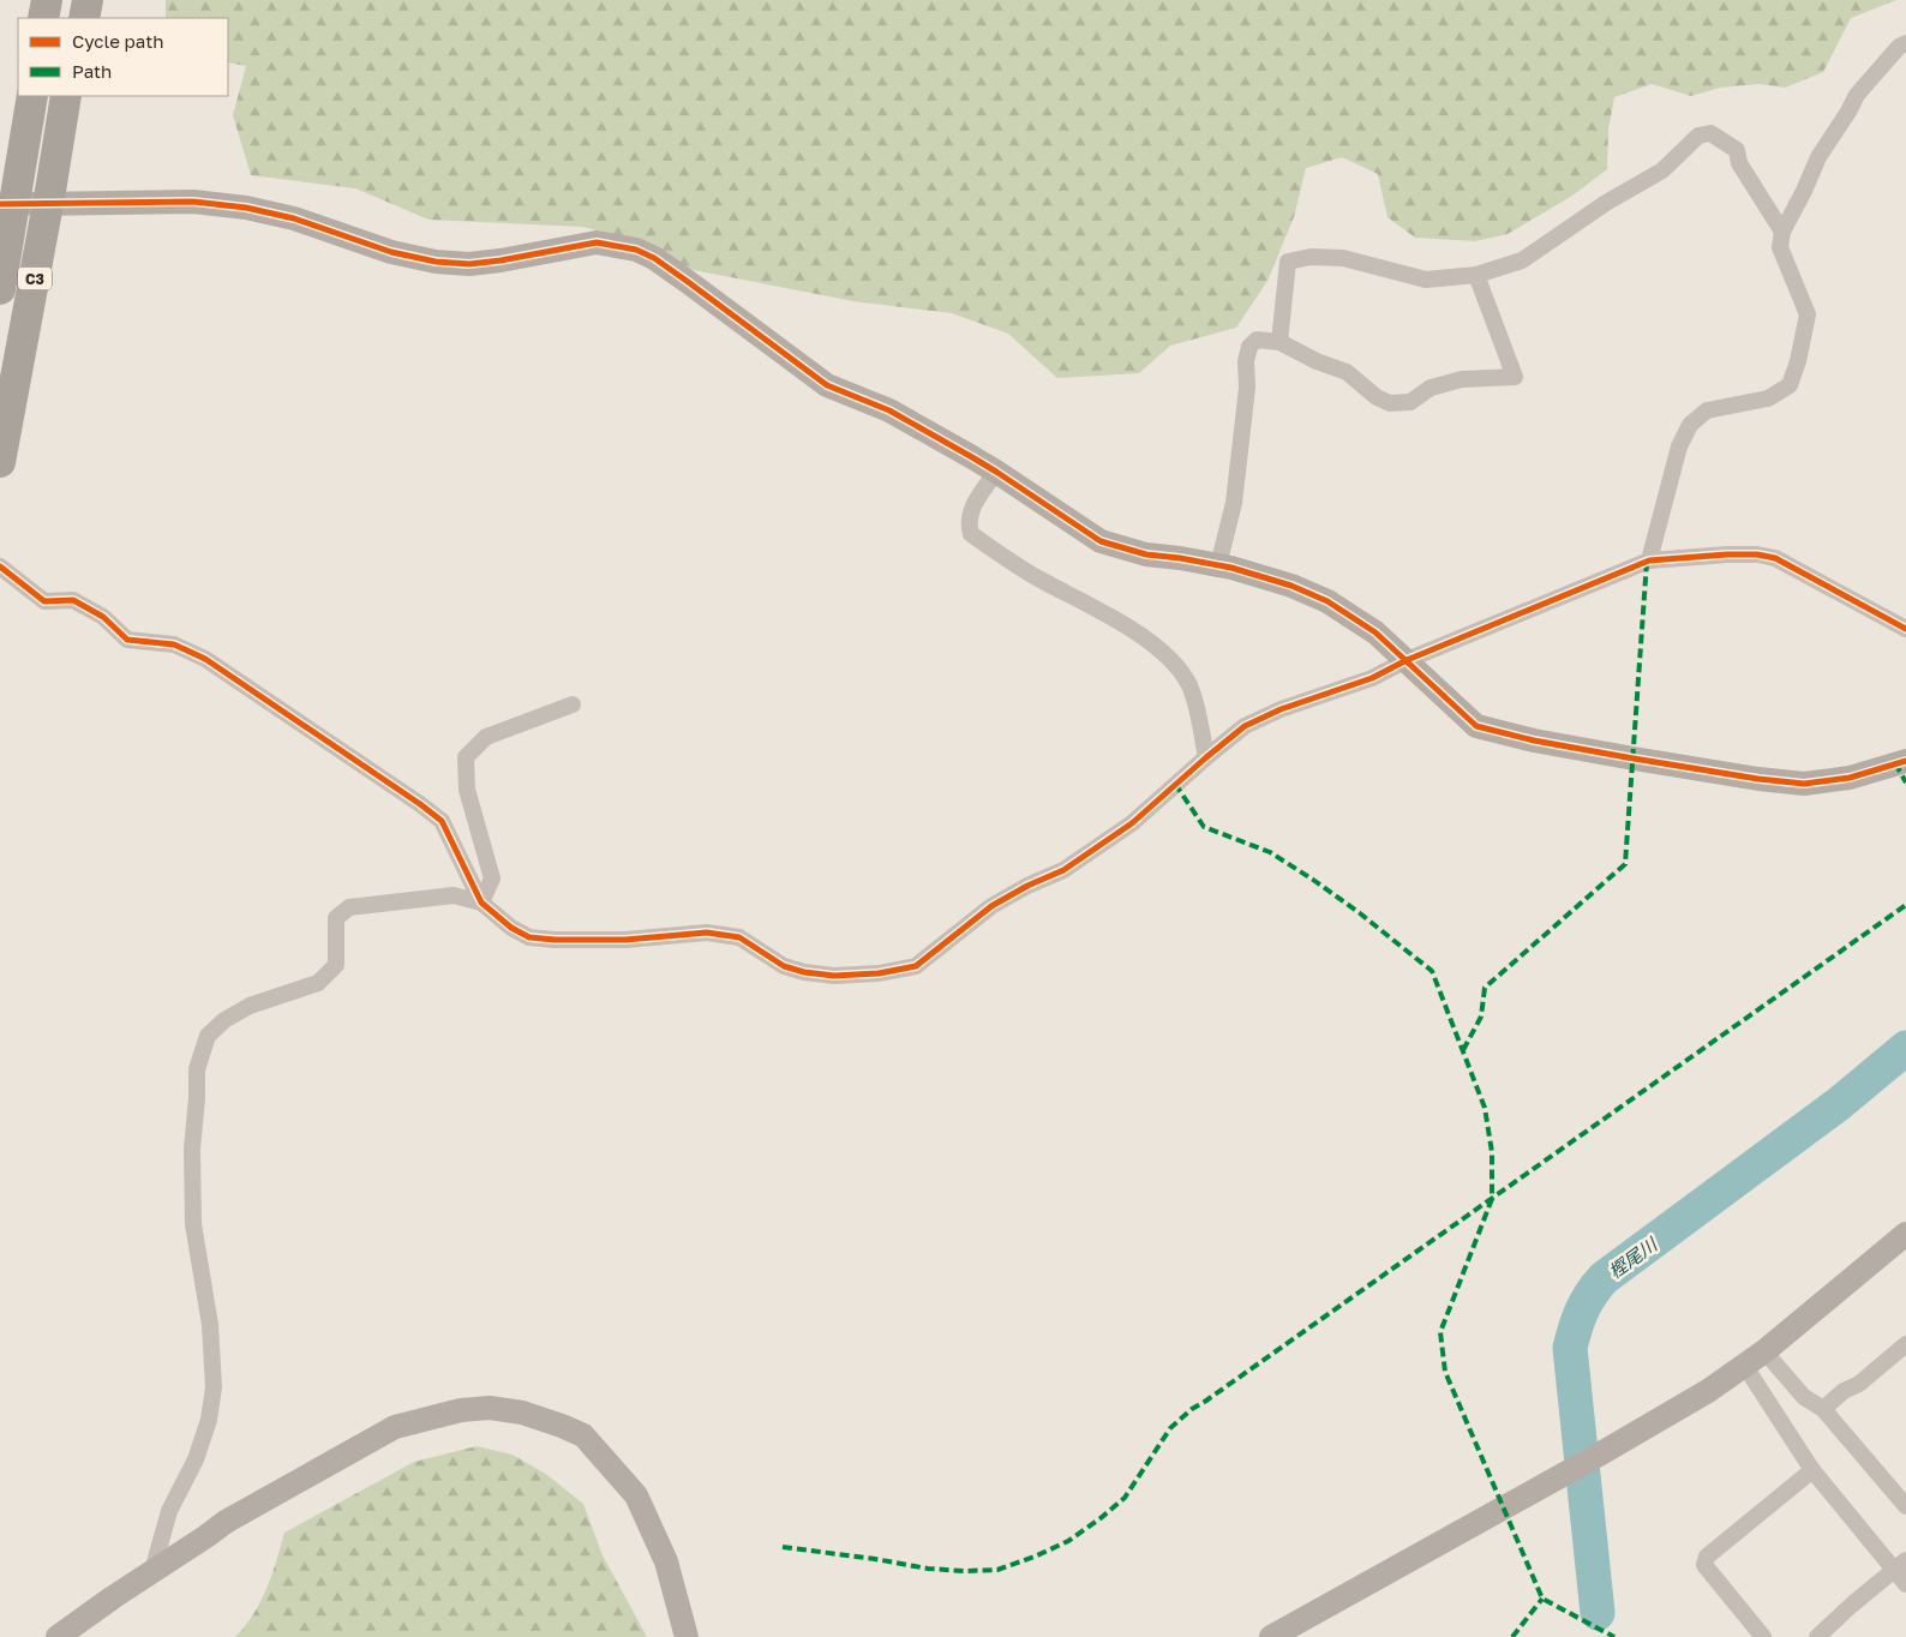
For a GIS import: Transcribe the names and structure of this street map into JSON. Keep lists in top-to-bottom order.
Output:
{
  "streets": {
    "highway": ["C3"]
  },
  "water": ["樫尾川"],
  "legend": ["Cycle path", "Path"]
}
